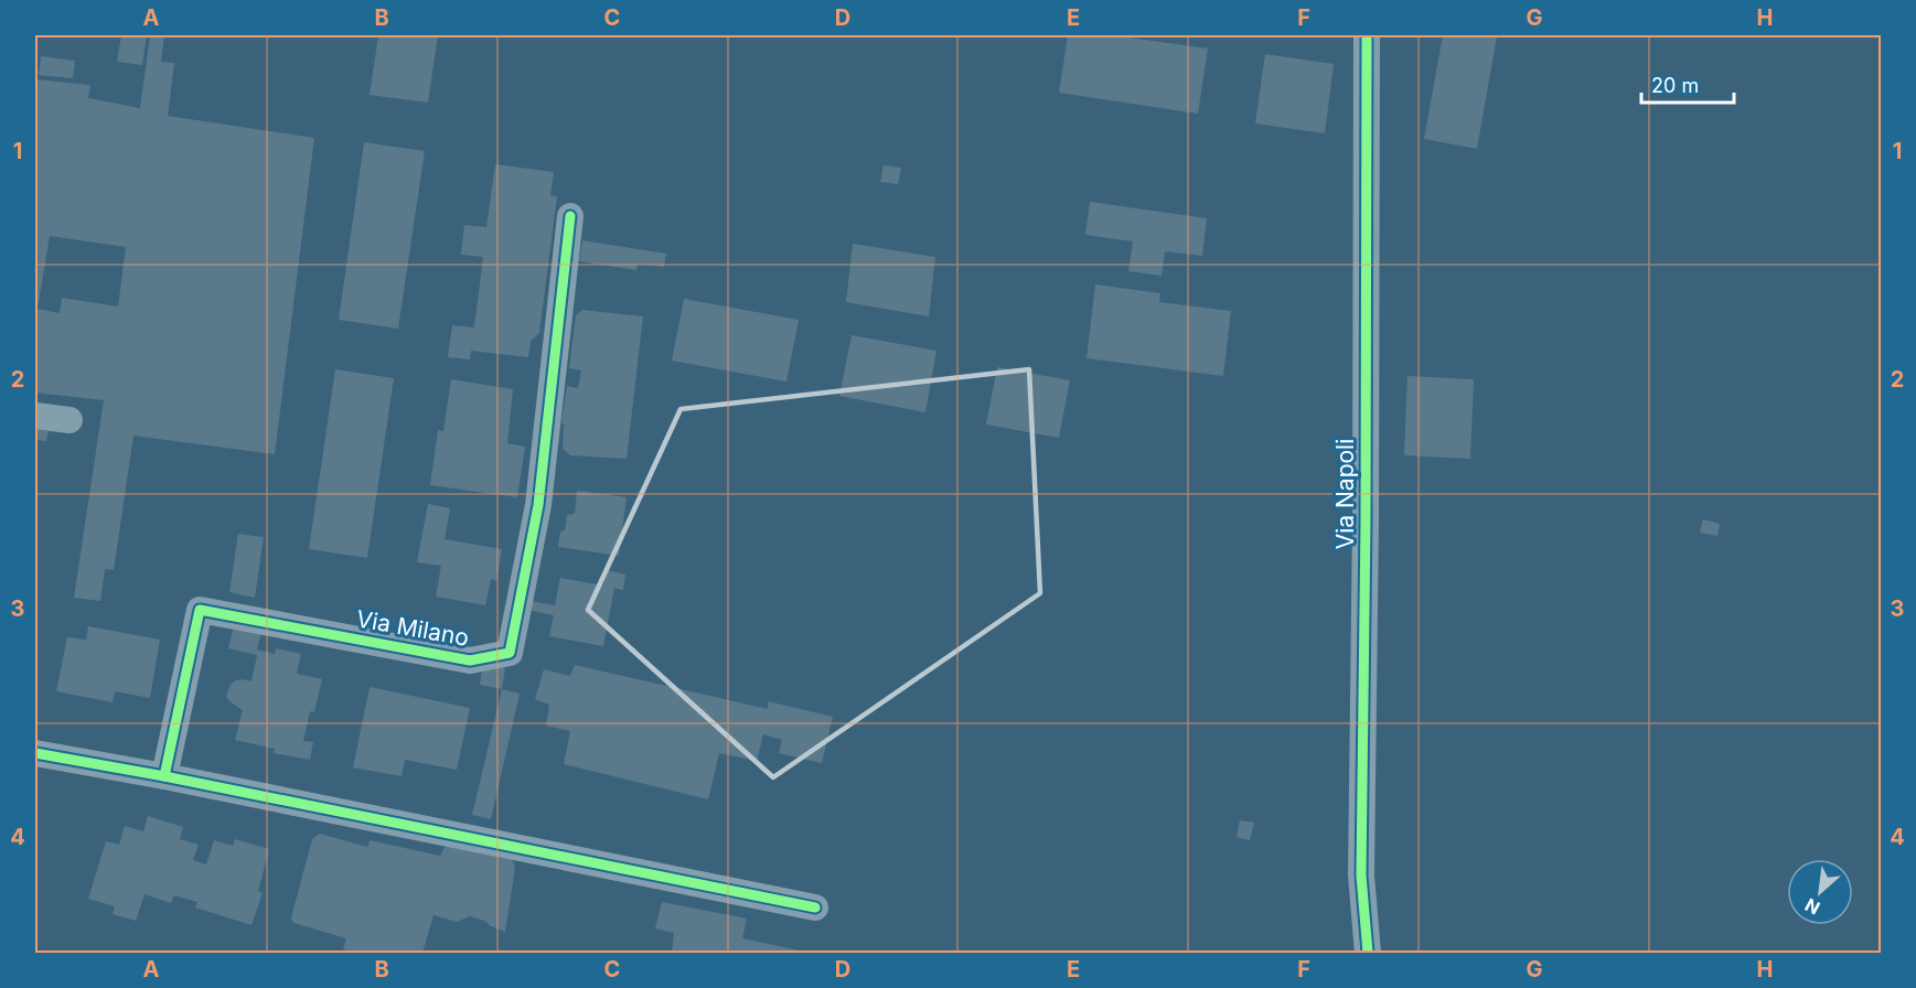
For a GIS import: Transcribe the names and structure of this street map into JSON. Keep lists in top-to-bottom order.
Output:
{
  "streets": {
    "street": ["Via Napoli", "Via Milano"]
  },
  "scale_bar": "20 m",
  "north": "bottom left",
  "grid": {
    "columns": [
      "A",
      "B",
      "C",
      "D",
      "E",
      "F",
      "G",
      "H"
    ],
    "rows": [
      "1",
      "2",
      "3",
      "4"
    ]
  }
}
